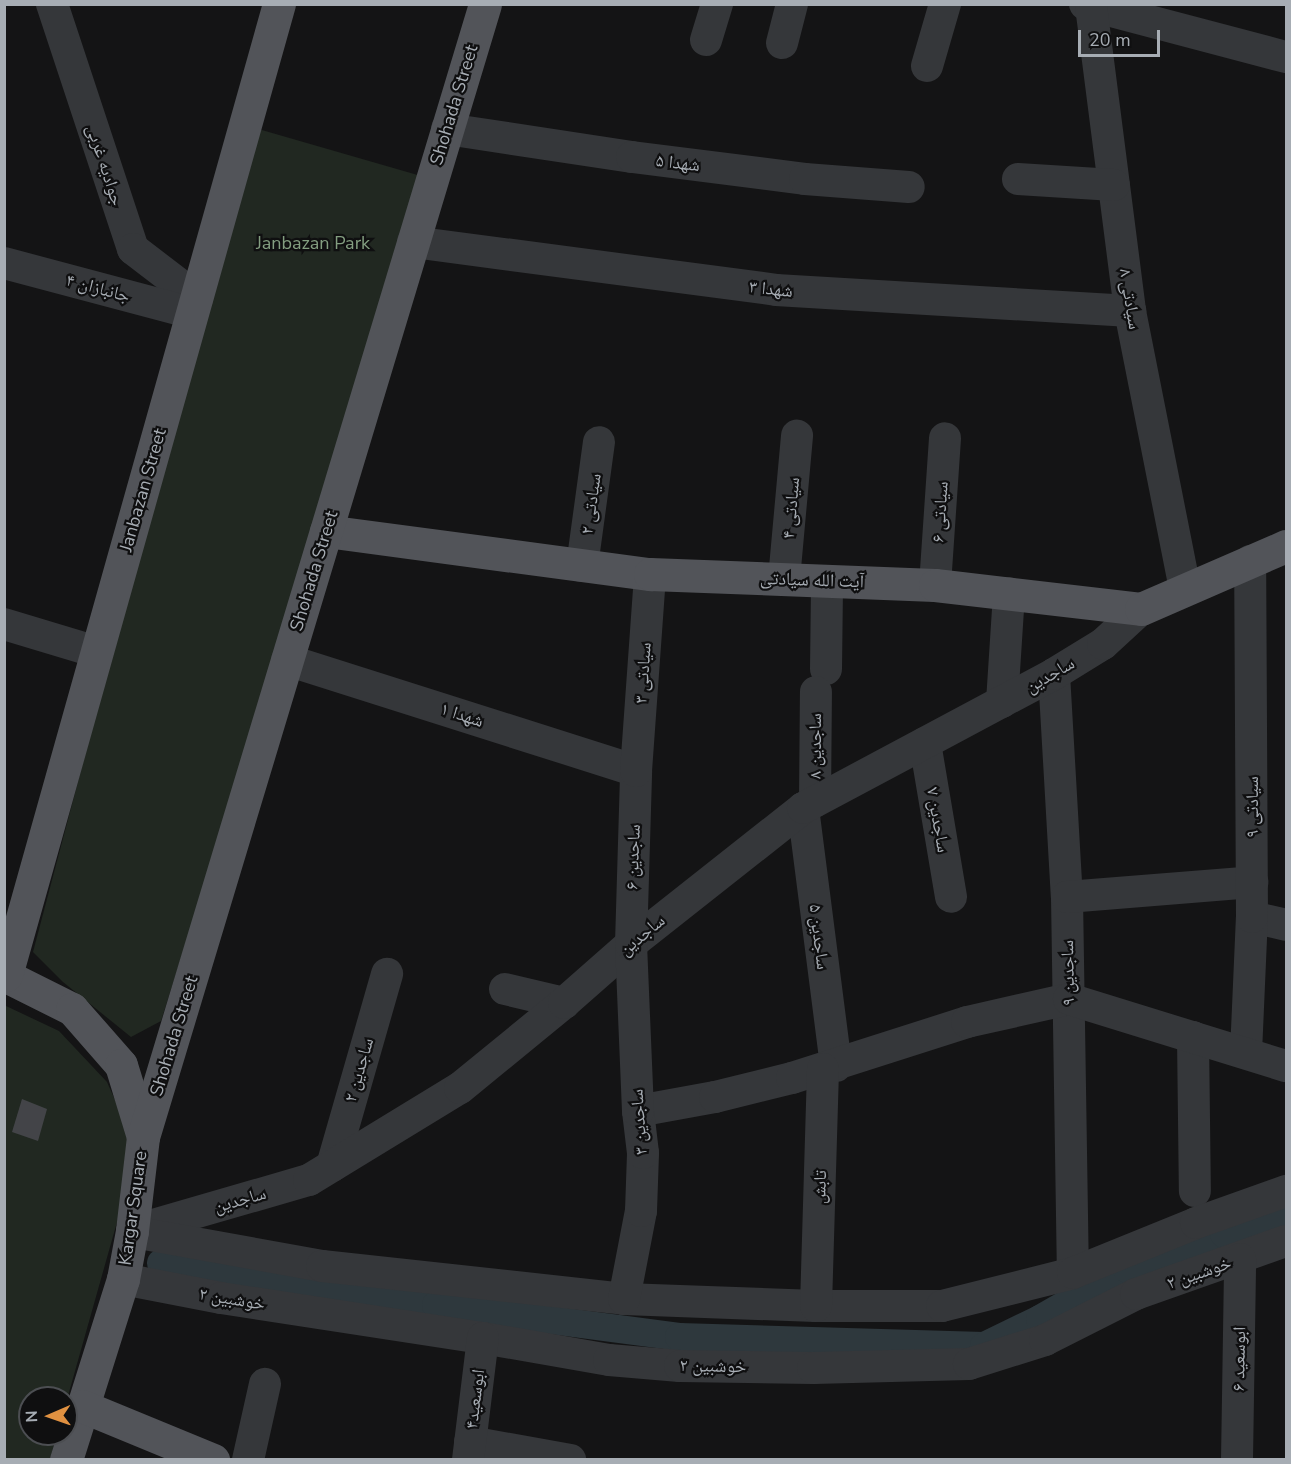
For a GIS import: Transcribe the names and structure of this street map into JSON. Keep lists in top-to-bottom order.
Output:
{
  "streets": {
    "main road": [
      "Shohada Street",
      "Janbazan Street",
      "آیت الله سیادتی",
      "Kargar Square"
    ],
    "street": [
      "شهدا ۵",
      "جوادیه غربی",
      "جانبازان ۴",
      "شهدا ۳",
      "سیادتی ۸",
      "سیادتی ۲",
      "سیادتی ۴",
      "سیادتی ۶",
      "سیادتی ۳",
      "ساجدین",
      "شهدا ۱",
      "ساجدین ۸",
      "سیادتی ۹",
      "ساجدین ۷",
      "ساجدین ۶",
      "ساجدین ۵",
      "ساجدین ۹",
      "ساجدین ۲",
      "ساجدین ۳",
      "تابش",
      "خوشبین ۲",
      "ابوسعید ۶",
      "ابوسعید۴"
    ]
  },
  "crossings": [
    ["Shohada Street", "شهدا ۵"],
    ["Shohada Street", "شهدا ۳"],
    ["Shohada Street", "آیت الله سیادتی"],
    ["Shohada Street", "شهدا ۱"],
    ["Shohada Street", "Kargar Square"],
    ["جوادیه غربی", "جانبازان ۴"],
    ["جوادیه غربی", "Janbazan Street"],
    ["جانبازان ۴", "Janbazan Street"],
    ["شهدا ۳", "سیادتی ۸"],
    ["Janbazan Street", "Kargar Square"],
    ["سیادتی ۲", "آیت الله سیادتی"],
    ["سیادتی ۴", "آیت الله سیادتی"],
    ["سیادتی ۶", "آیت الله سیادتی"],
    ["آیت الله سیادتی", "سیادتی ۳"],
    ["آیت الله سیادتی", "ساجدین"],
    ["آیت الله سیادتی", "ساجدین ۸"],
    ["سیادتی ۳", "شهدا ۱"],
    ["سیادتی ۳", "ساجدین ۶"],
    ["ساجدین", "ساجدین ۸"],
    ["ساجدین", "ساجدین ۷"],
    ["ساجدین", "ساجدین ۶"],
    ["ساجدین", "ساجدین ۵"],
    ["ساجدین", "ساجدین ۹"],
    ["ساجدین", "ساجدین ۲"],
    ["ساجدین", "ساجدین ۳"],
    ["ساجدین", "Kargar Square"],
    ["شهدا ۱", "ساجدین ۶"],
    ["ساجدین ۸", "ساجدین ۵"],
    ["ساجدین ۶", "ساجدین ۳"],
    ["ساجدین ۵", "تابش"],
    ["Kargar Square", "خوشبین ۲"],
    ["خوشبین ۲", "ابوسعید ۶"],
    ["خوشبین ۲", "ابوسعید۴"]
  ],
  "parks": ["Janbazan Park"],
  "scale_bar": "20 m",
  "north": "left"
}
